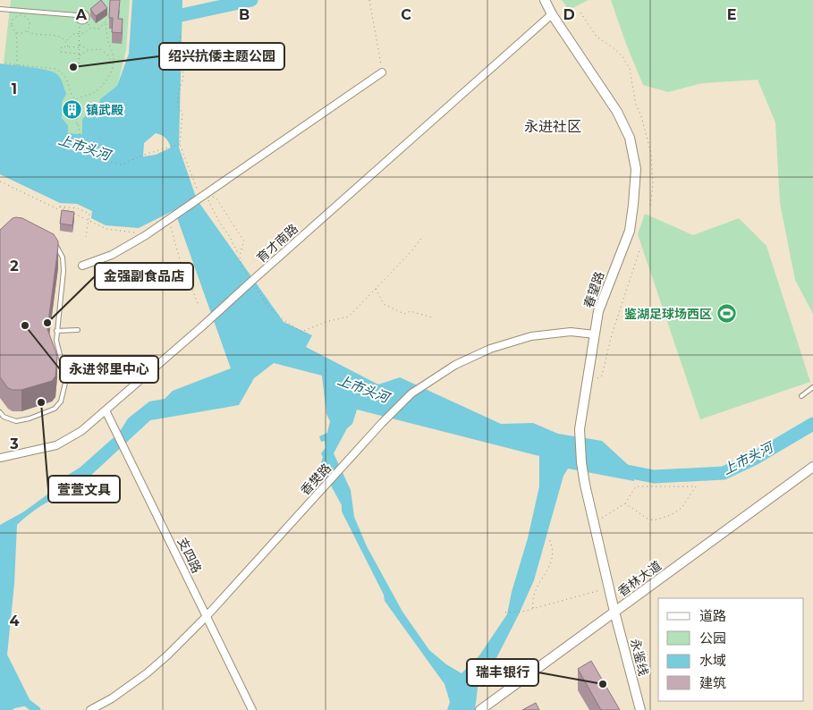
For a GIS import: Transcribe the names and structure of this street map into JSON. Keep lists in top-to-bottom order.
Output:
{
  "streets": {
    "street": [
      "育才南路",
      "春望路",
      "香樊路",
      "支四路",
      "香林大道",
      "永鉴线"
    ]
  },
  "crossings": [
    ["育才南路", "春望路"],
    ["育才南路", "支四路"],
    ["春望路", "香樊路"],
    ["春望路", "香林大道"],
    ["春望路", "永鉴线"],
    ["香樊路", "支四路"],
    ["香林大道", "永鉴线"]
  ],
  "districts": ["永进社区"],
  "water": ["上市头河"],
  "places": {
    "other": [
      "绍兴抗倭主题公园",
      "金强副食品店",
      "永进邻里中心",
      "萱萱文具",
      "瑞丰银行"
    ],
    "building": ["镇武殿"],
    "sports": ["鉴湖足球场西区"]
  },
  "legend": [
    "道路",
    "公园",
    "水域",
    "建筑"
  ],
  "grid": {
    "columns": [
      "A",
      "B",
      "C",
      "D",
      "E"
    ],
    "rows": [
      "1",
      "2",
      "3",
      "4"
    ]
  }
}
